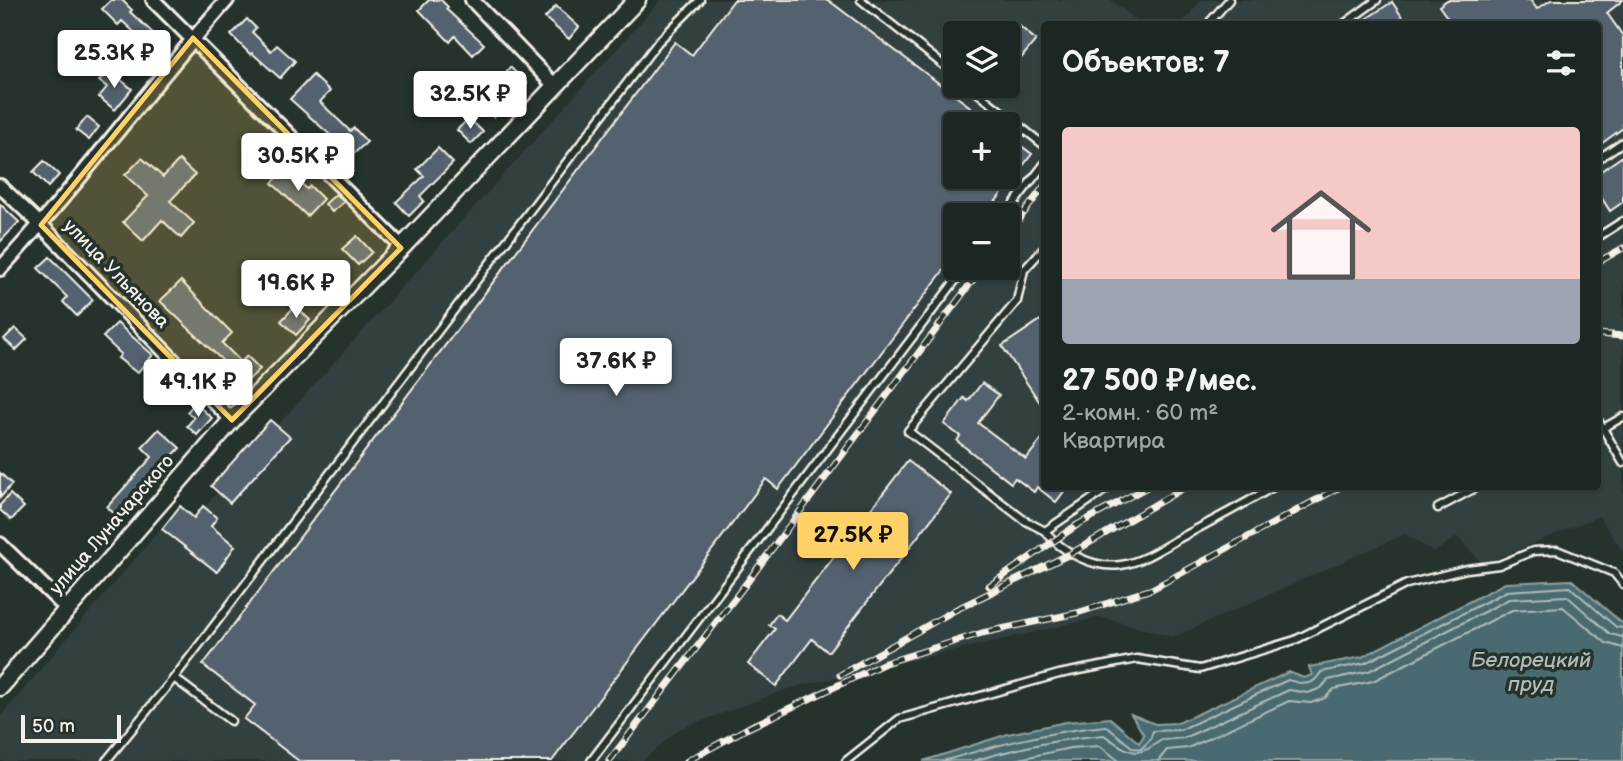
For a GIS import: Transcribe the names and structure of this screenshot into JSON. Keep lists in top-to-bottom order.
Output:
{
  "streets": {
    "street": ["улица Ульянова", "улица Луначарского"]
  },
  "crossings": [
    ["улица Ульянова", "улица Луначарского"]
  ],
  "water": ["Белорецкий пруд"],
  "scale_bar": "50 m",
  "page": {
    "map_buttons": ["+", "−"],
    "heading": "Объектов: 7",
    "price": [
      "25.3K ₽",
      "32.5K ₽",
      "30.5K ₽",
      "19.6K ₽",
      "37.6K ₽",
      "49.1K ₽",
      "27.5K ₽"
    ],
    "list": [
      {
        "name": "27 500 ₽/мес.",
        "note": "2-комн. · 60 m² · Квартира"
      }
    ],
    "scale": "50 m"
  }
}
